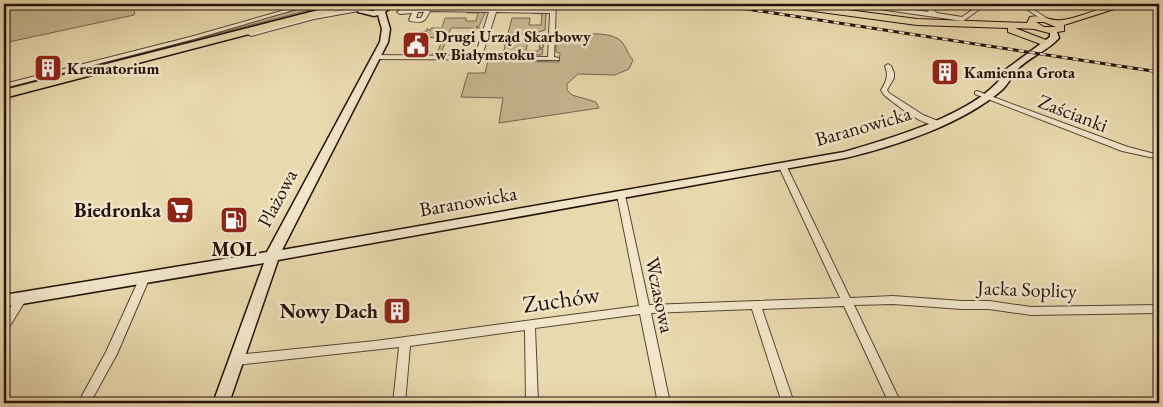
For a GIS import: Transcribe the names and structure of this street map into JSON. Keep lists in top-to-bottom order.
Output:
{
  "streets": {
    "street": [
      "Zaścianki",
      "Baranowicka",
      "Plażowa",
      "Jacka Soplicy",
      "Wczasowa",
      "Zuchów"
    ]
  },
  "crossings": [
    ["Zaścianki", "Baranowicka"],
    ["Baranowicka", "Plażowa"],
    ["Baranowicka", "Wczasowa"],
    ["Plażowa", "Zuchów"],
    ["Jacka Soplicy", "Zuchów"],
    ["Wczasowa", "Zuchów"]
  ],
  "places": {
    "public building": ["Drugi Urząd Skarbowy w Białymstoku"],
    "building": ["Krematorium", "Kamienna Grota", "Nowy Dach"],
    "supermarket": ["Biedronka"],
    "fuel station": ["MOL"]
  }
}
